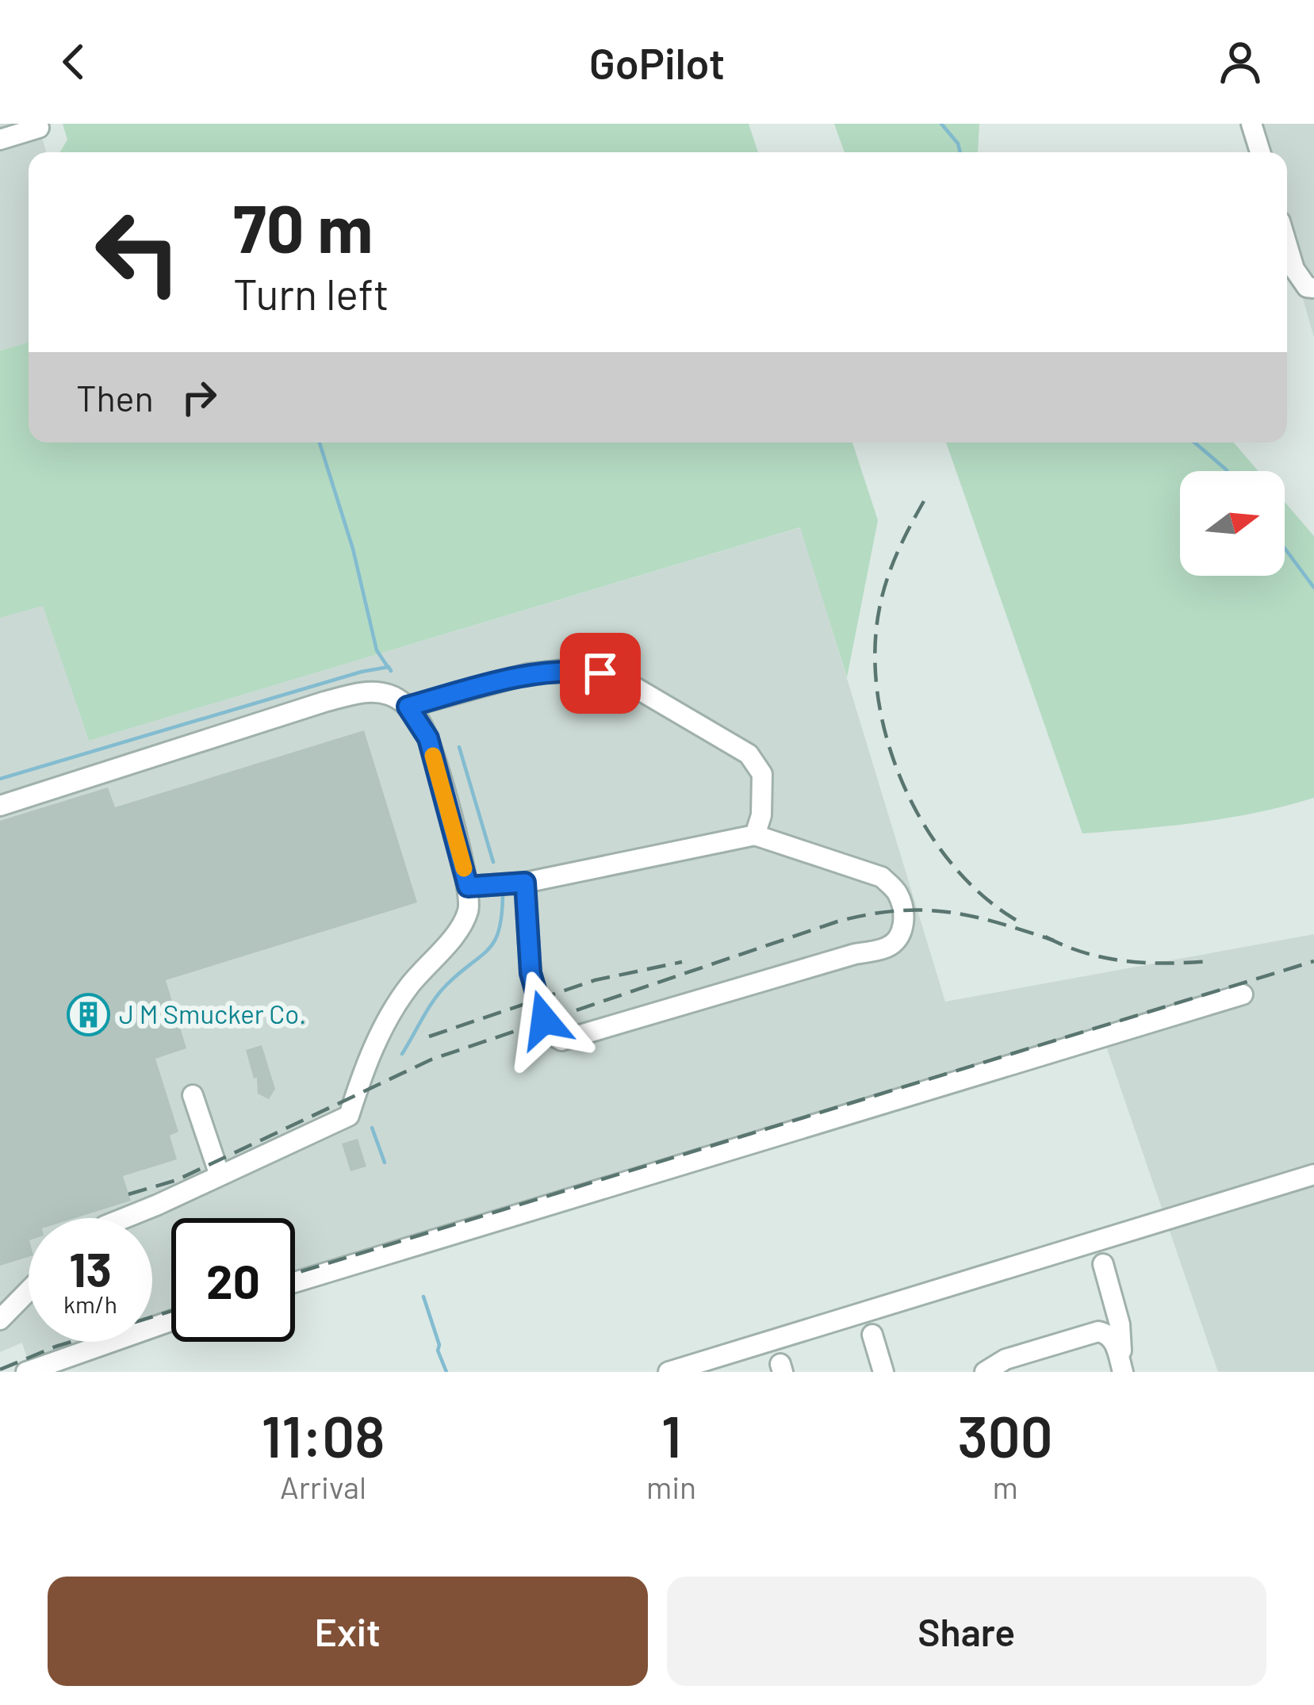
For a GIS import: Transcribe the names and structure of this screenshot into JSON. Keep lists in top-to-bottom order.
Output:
{
  "places": {
    "building": ["J M Smucker Co."]
  },
  "north": "right",
  "page": {
    "header": "GoPilot",
    "turn": ["70 m", "Turn left"],
    "then": "Then",
    "speed": "13 km/h",
    "limit": "20",
    "eta": [
      "11:08",
      "Arrival",
      "1",
      "min",
      "300",
      "m"
    ],
    "buttons": ["Exit", "Share"]
  }
}
